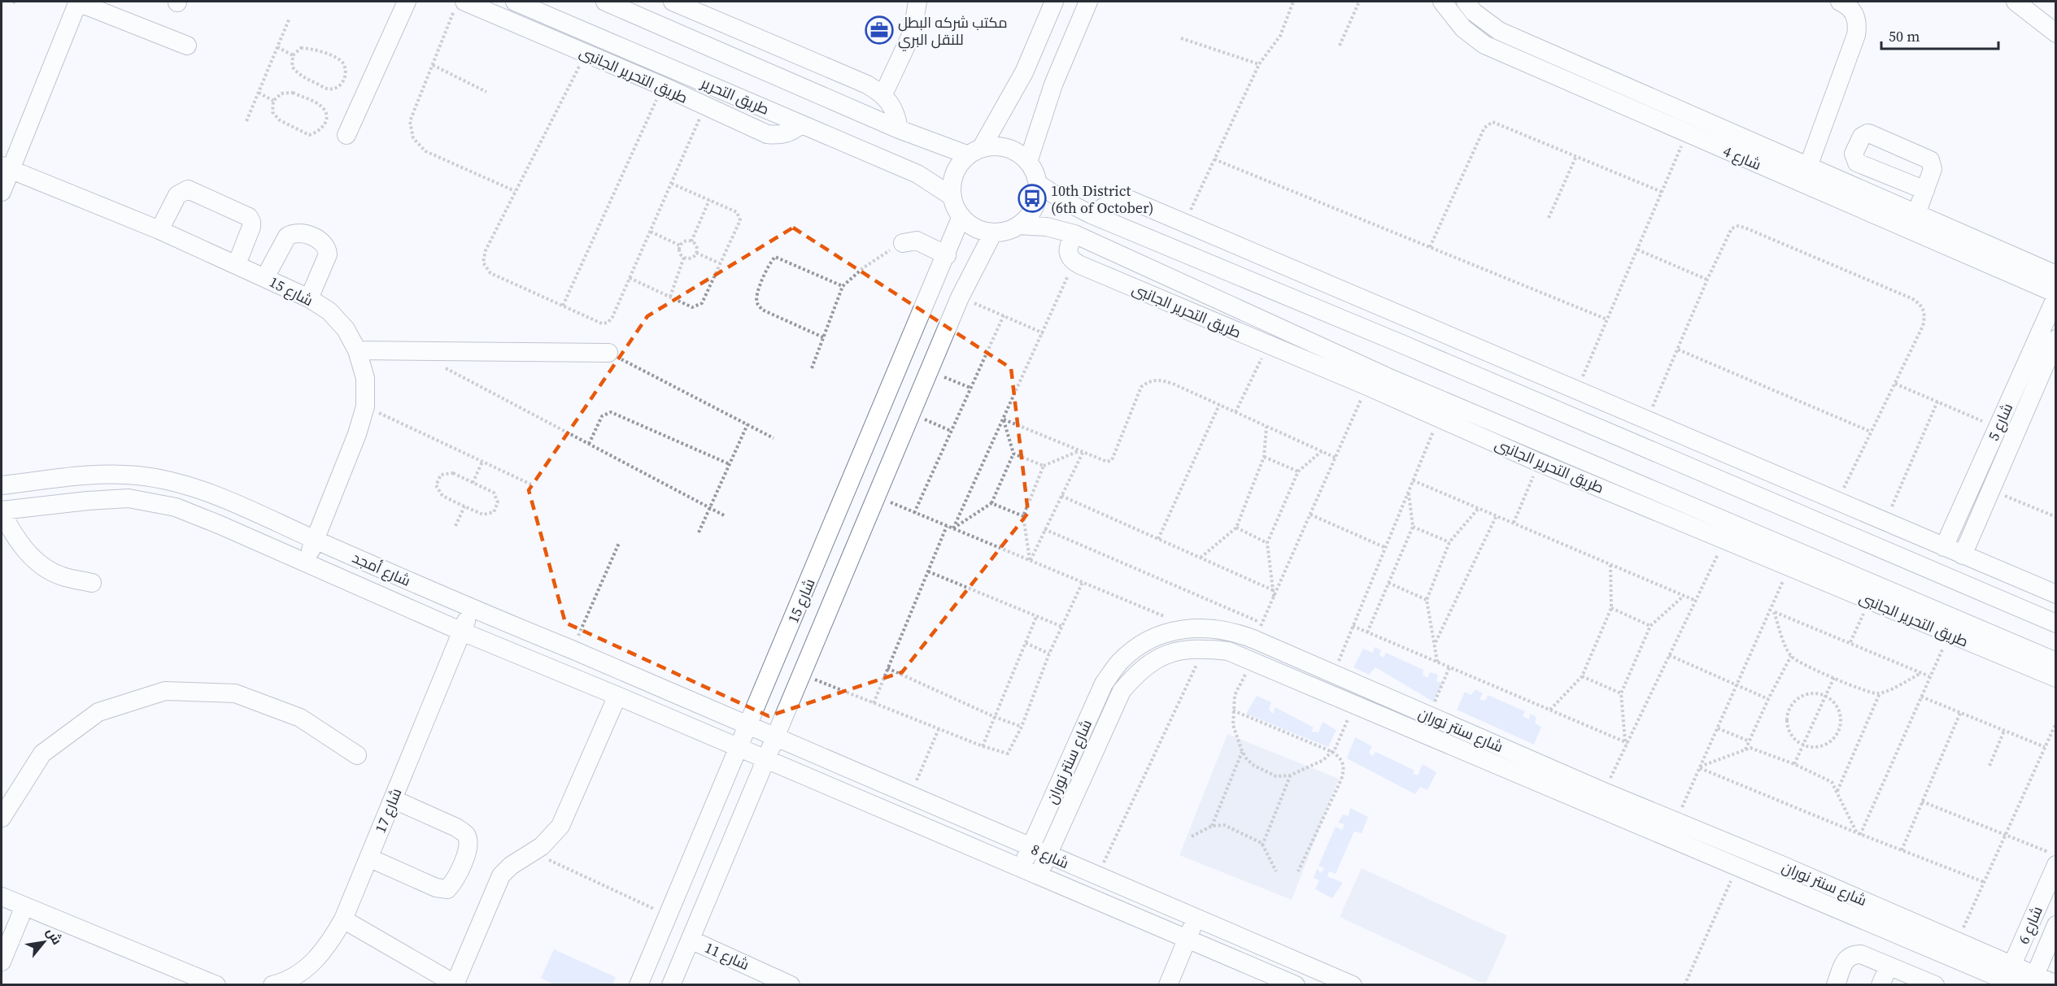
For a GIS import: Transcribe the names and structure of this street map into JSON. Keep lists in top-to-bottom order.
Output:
{
  "streets": {
    "street": [
      "طريق التحرير الجانبى",
      "طريق التحرير",
      "شارع 4",
      "شارع 15",
      "شارع 5",
      "شارع أمجد",
      "شارع سنتر نوران",
      "شارع 17",
      "شارع 8",
      "شارع 6",
      "شارع 11"
    ]
  },
  "crossings": [
    ["طريق التحرير الجانبى", "طريق التحرير"],
    ["طريق التحرير", "شارع 15"],
    ["شارع 4", "شارع 5"],
    ["شارع 15", "شارع أمجد"],
    ["شارع 15", "شارع 8"],
    ["شارع 15", "شارع 11"],
    ["شارع أمجد", "شارع 17"],
    ["شارع أمجد", "شارع 8"],
    ["شارع سنتر نوران", "شارع 8"],
    ["شارع سنتر نوران", "شارع 6"]
  ],
  "places": {
    "office": ["مكتب شركه البطل للنقل البري"],
    "bus stop": ["10th District (6th of October)"]
  },
  "scale_bar": "50 m",
  "north": "top right"
}
